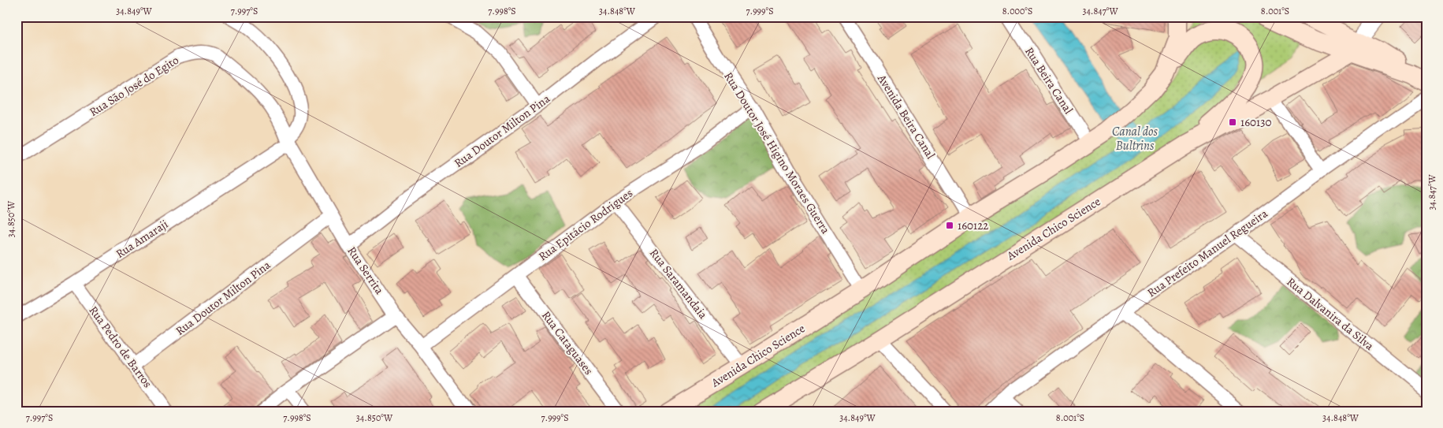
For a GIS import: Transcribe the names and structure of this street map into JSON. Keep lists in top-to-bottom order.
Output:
{
  "streets": {
    "main road": ["Avenida Chico Science"],
    "street": [
      "Rua Beira Canal",
      "Rua São José do Egito",
      "Avenida Beira Canal",
      "Rua Doutor Milton Pina",
      "Rua Doutor José Higino Moraes Guerra",
      "Rua Epitácio Rodrigues",
      "Rua Amaraji",
      "Rua Prefeito Manuel Regueira",
      "Rua Serrita",
      "Rua Saramandaia",
      "Rua Dalvanira da Silva",
      "Rua Cataguases",
      "Rua Pedro de Barros"
    ]
  },
  "crossings": [
    ["Rua Beira Canal", "Avenida Chico Science"],
    ["Rua São José do Egito", "Rua Amaraji"],
    ["Rua São José do Egito", "Rua Serrita"],
    ["Avenida Beira Canal", "Avenida Chico Science"],
    ["Rua Doutor Milton Pina", "Rua Serrita"],
    ["Rua Doutor Milton Pina", "Rua Pedro de Barros"],
    ["Rua Doutor José Higino Moraes Guerra", "Rua Epitácio Rodrigues"],
    ["Rua Doutor José Higino Moraes Guerra", "Avenida Chico Science"],
    ["Rua Epitácio Rodrigues", "Rua Serrita"],
    ["Rua Epitácio Rodrigues", "Rua Saramandaia"],
    ["Rua Epitácio Rodrigues", "Rua Cataguases"],
    ["Avenida Chico Science", "Rua Saramandaia"],
    ["Rua Amaraji", "Rua Serrita"],
    ["Rua Amaraji", "Rua Pedro de Barros"],
    ["Rua Prefeito Manuel Regueira", "Rua Dalvanira da Silva"]
  ],
  "water": ["Canal dos Bultrins"],
  "places": {
    "transit": ["160130", "160122"]
  },
  "coordinates": [
    "34.849°W",
    "7.997°S",
    "7.998°S",
    "34.848°W",
    "7.999°S",
    "8.000°S",
    "34.847°W",
    "8.001°S",
    "34.850°W"
  ]
}
